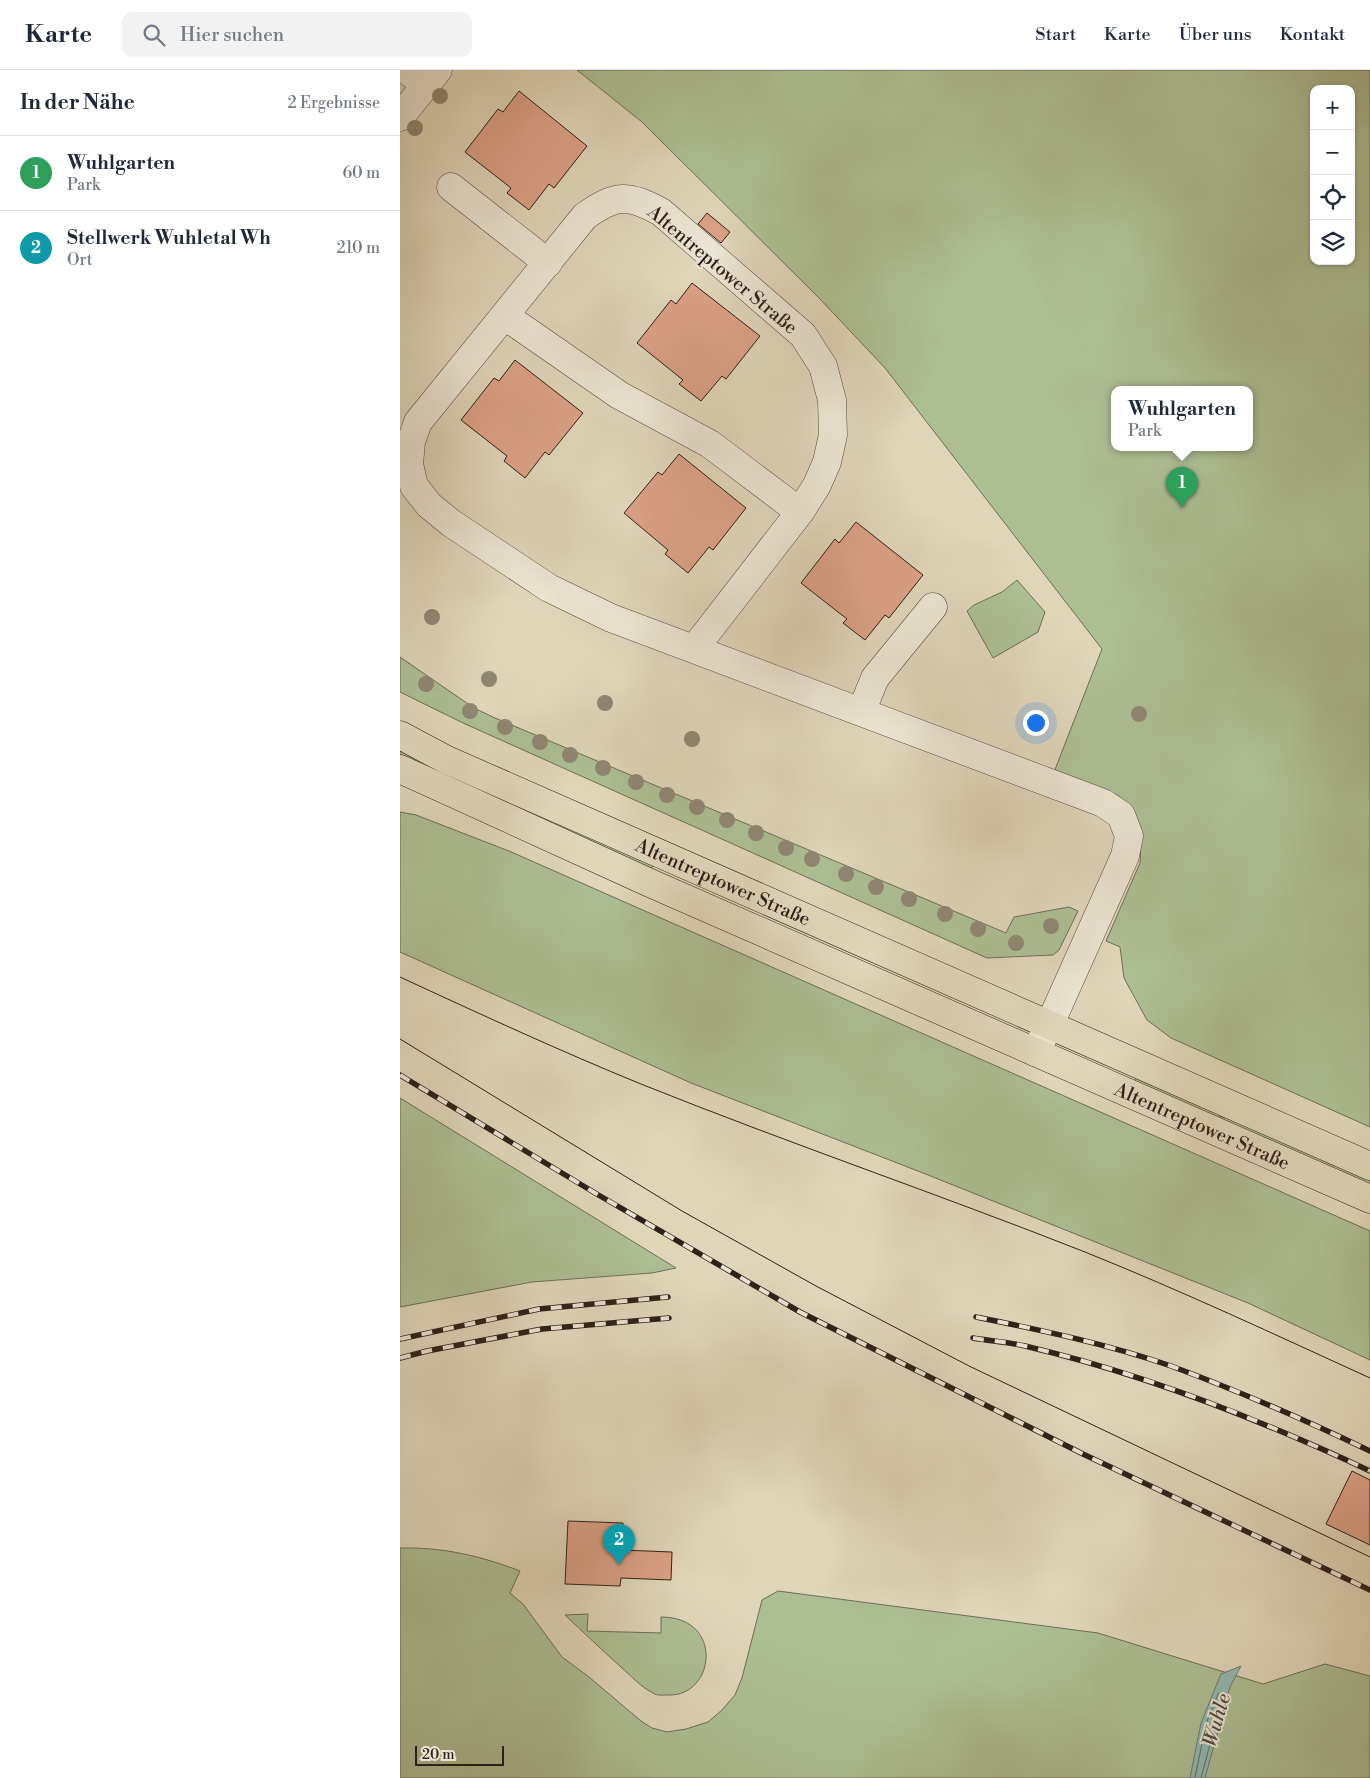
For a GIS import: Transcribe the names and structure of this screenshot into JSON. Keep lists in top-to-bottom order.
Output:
{
  "streets": {
    "main road": ["Altentreptower Straße"]
  },
  "water": ["Wuhle"],
  "scale_bar": "20 m",
  "page": {
    "header": "Karte",
    "search": "Hier suchen",
    "nav": [
      "Start",
      "Karte",
      "Über uns",
      "Kontakt"
    ],
    "heading": ["In der Nähe", "2 Ergebnisse"],
    "map_buttons": ["+", "−"],
    "list": [
      {
        "mark": "1",
        "name": "Wuhlgarten",
        "note": "Park",
        "value": "60 m"
      },
      {
        "mark": "2",
        "name": "Stellwerk Wuhletal Wh",
        "note": "Ort",
        "value": "210 m"
      }
    ],
    "popup": ["Wuhlgarten", "Park"],
    "pins": ["1", "2"],
    "scale": "20 m"
  }
}
